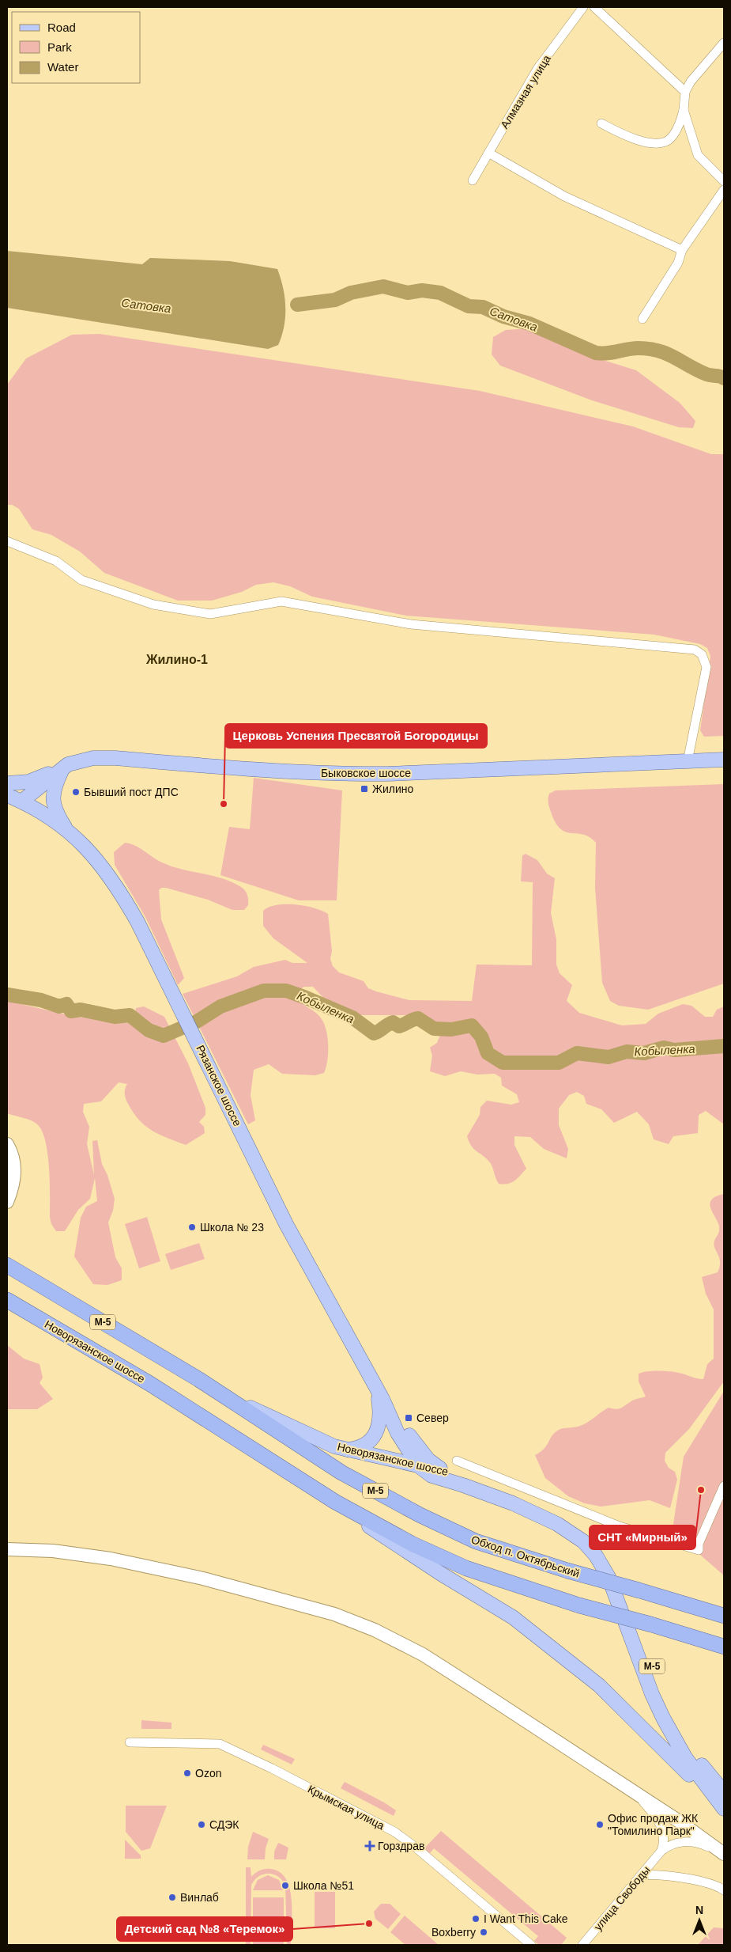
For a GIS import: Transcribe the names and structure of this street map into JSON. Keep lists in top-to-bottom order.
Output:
{
  "streets": {
    "highway": ["М-5", "Новорязанское шоссе", "Обход п. Октябрьский"],
    "main road": ["Быковское шоссе", "Рязанское шоссе"],
    "street": ["Алмазная улица", "Крымская улица", "улица Свободы"]
  },
  "crossings": [
    ["Быковское шоссе", "Рязанское шоссе"],
    ["Рязанское шоссе", "Новорязанское шоссе"],
    ["М-5", "Новорязанское шоссе"],
    ["Новорязанское шоссе", "Обход п. Октябрьский"]
  ],
  "districts": ["Жилино-1"],
  "water": ["Сатовка", "Кобыленка"],
  "places": {
    "transit": ["Жилино", "Север"],
    "other": [
      "Бывший пост ДПС",
      "Церковь Успения Пресвятой Богородицы",
      "Школа № 23",
      "СНТ «Мирный»",
      "Ozon",
      "СДЭК",
      "Офис продаж ЖК \"Томилино Парк\"",
      "Школа №51",
      "Винлаб",
      "I Want This Cake",
      "Детский сад №8 «Теремок»",
      "Boxberry"
    ],
    "health": ["Горздрав"]
  },
  "legend": ["Road", "Park", "Water"],
  "north": "top"
}
